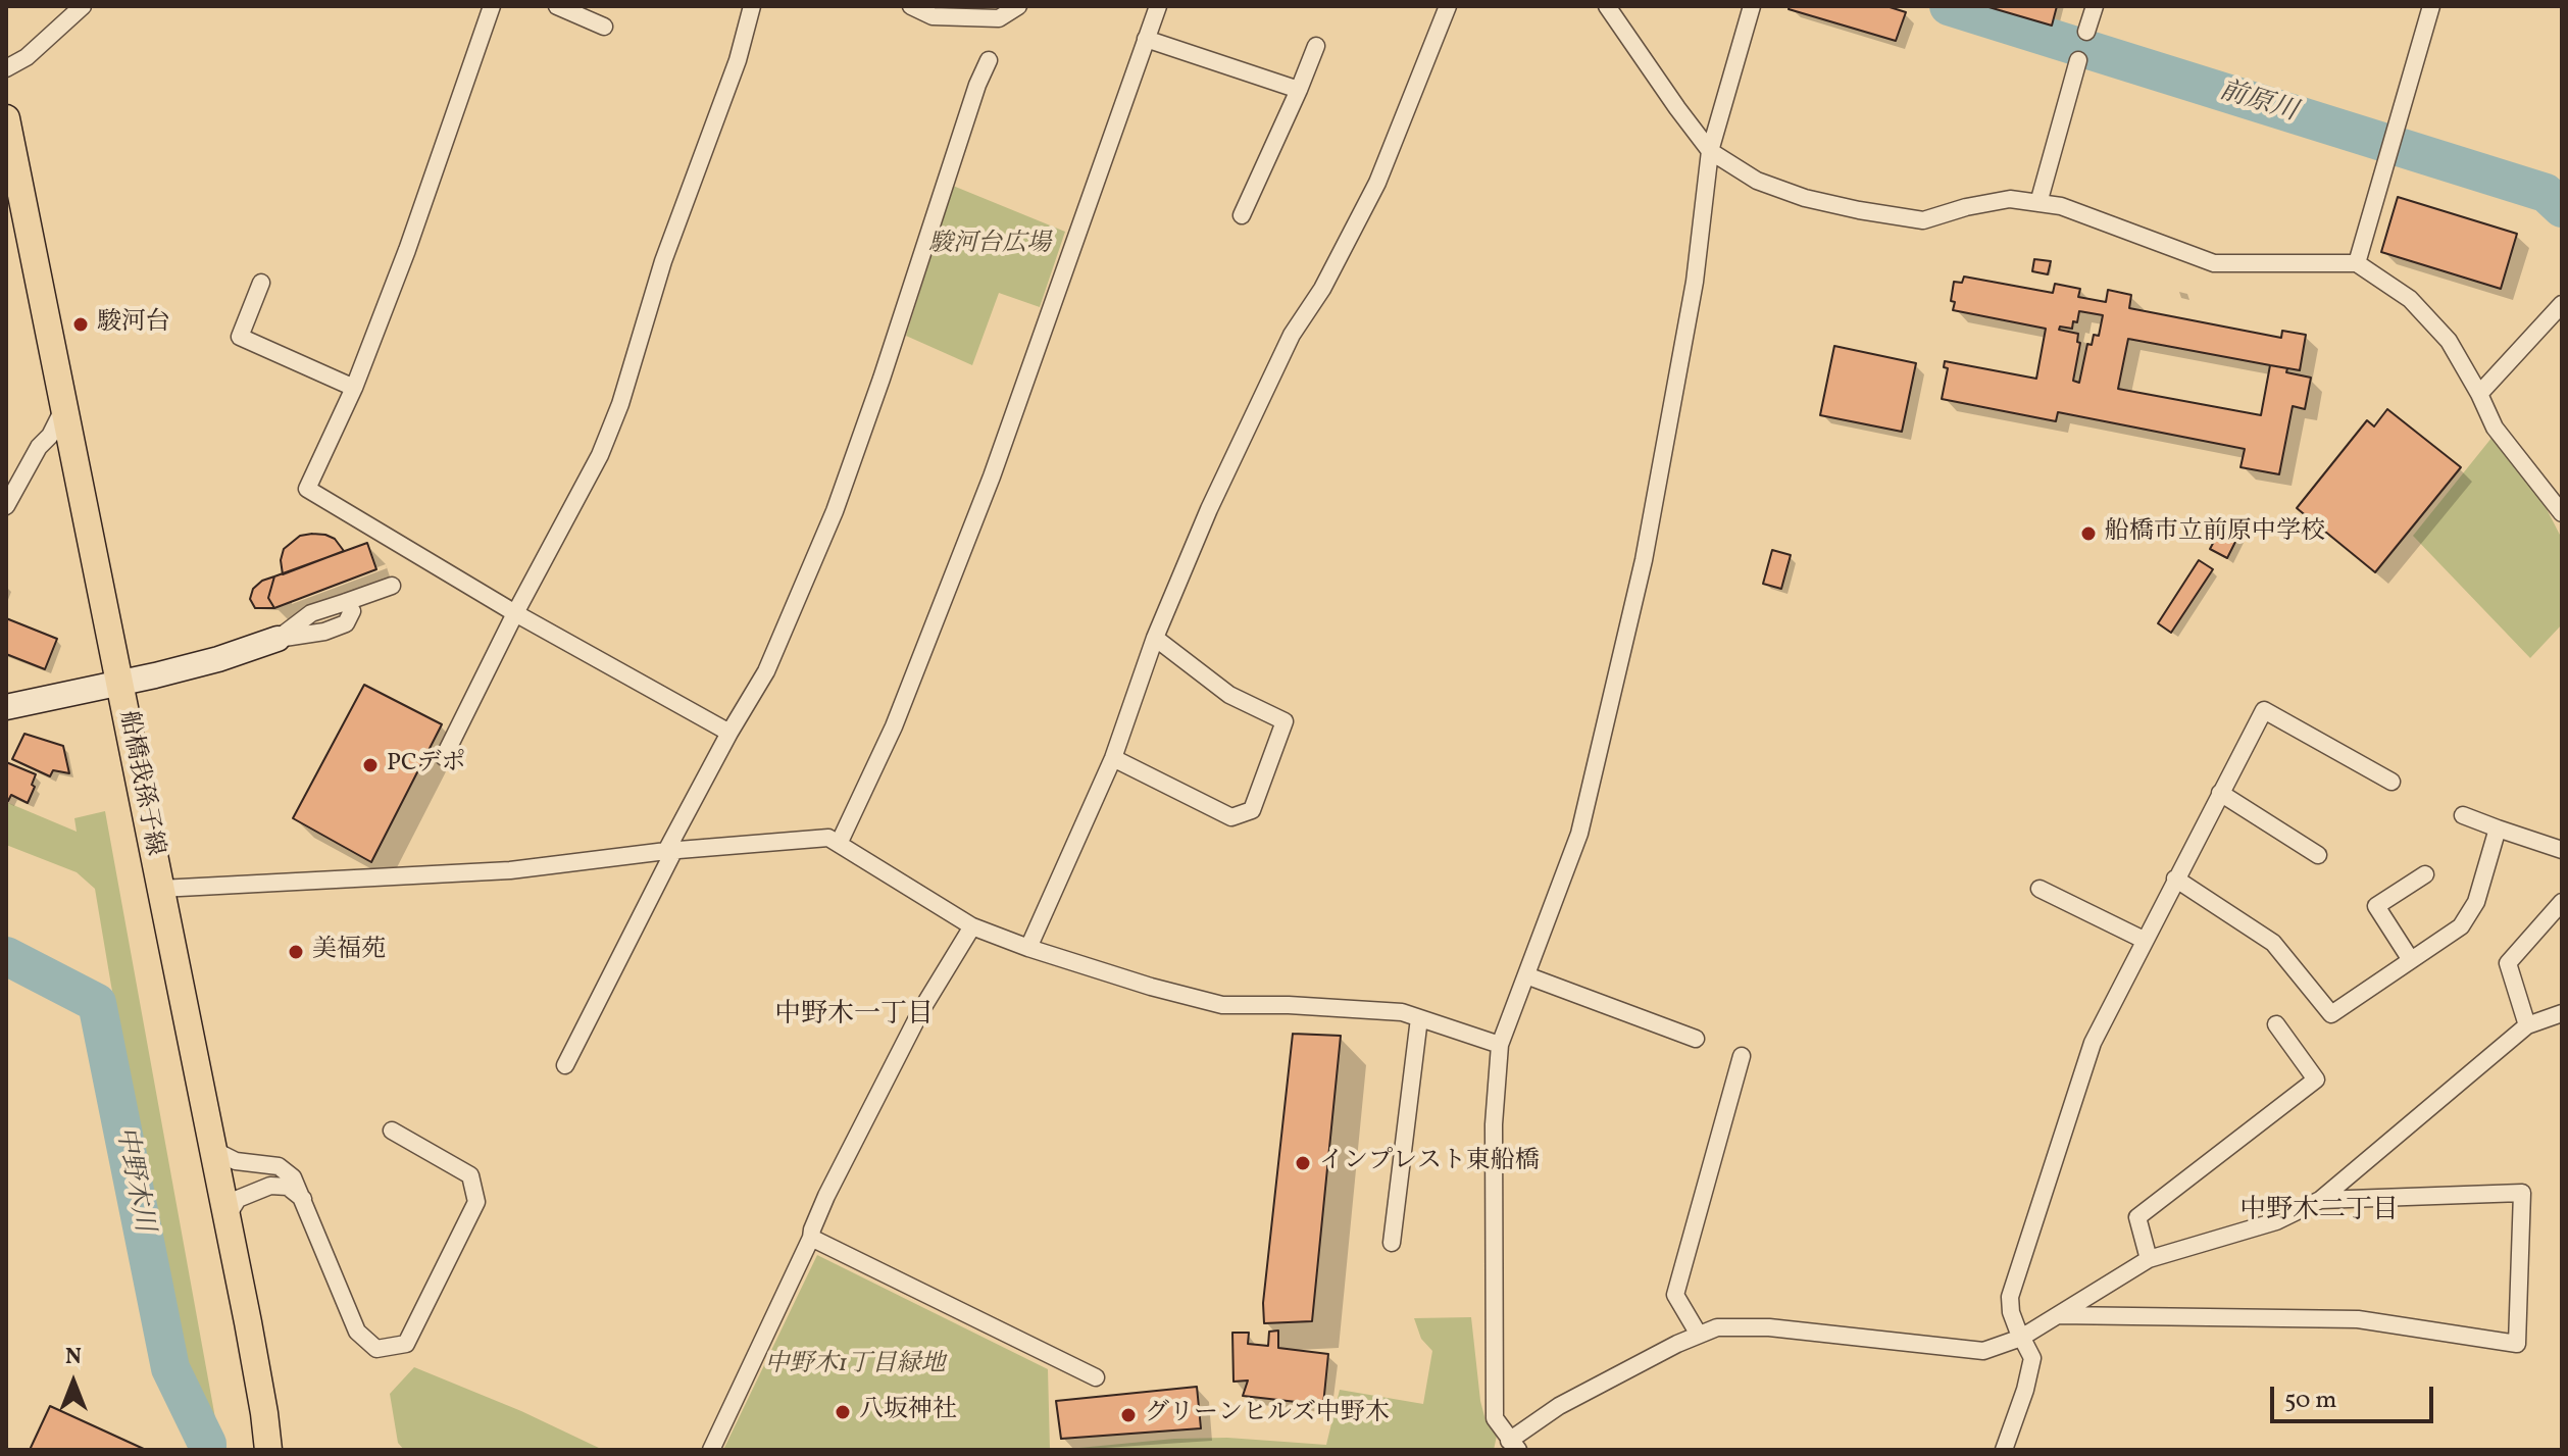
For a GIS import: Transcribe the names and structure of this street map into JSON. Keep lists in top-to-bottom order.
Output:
{
  "streets": {
    "main road": ["船橋我孫子線"]
  },
  "districts": ["中野木一丁目", "中野木二丁目"],
  "water": ["前原川", "中野木川"],
  "parks": ["駿河台広場", "中野木1丁目緑地"],
  "places": [
    "駿河台",
    "船橋市立前原中学校",
    "PCデポ",
    "美福苑",
    "インプレスト東船橋",
    "八坂神社",
    "グリーンヒルズ中野木"
  ],
  "scale_bar": "50 m",
  "north": "top"
}
